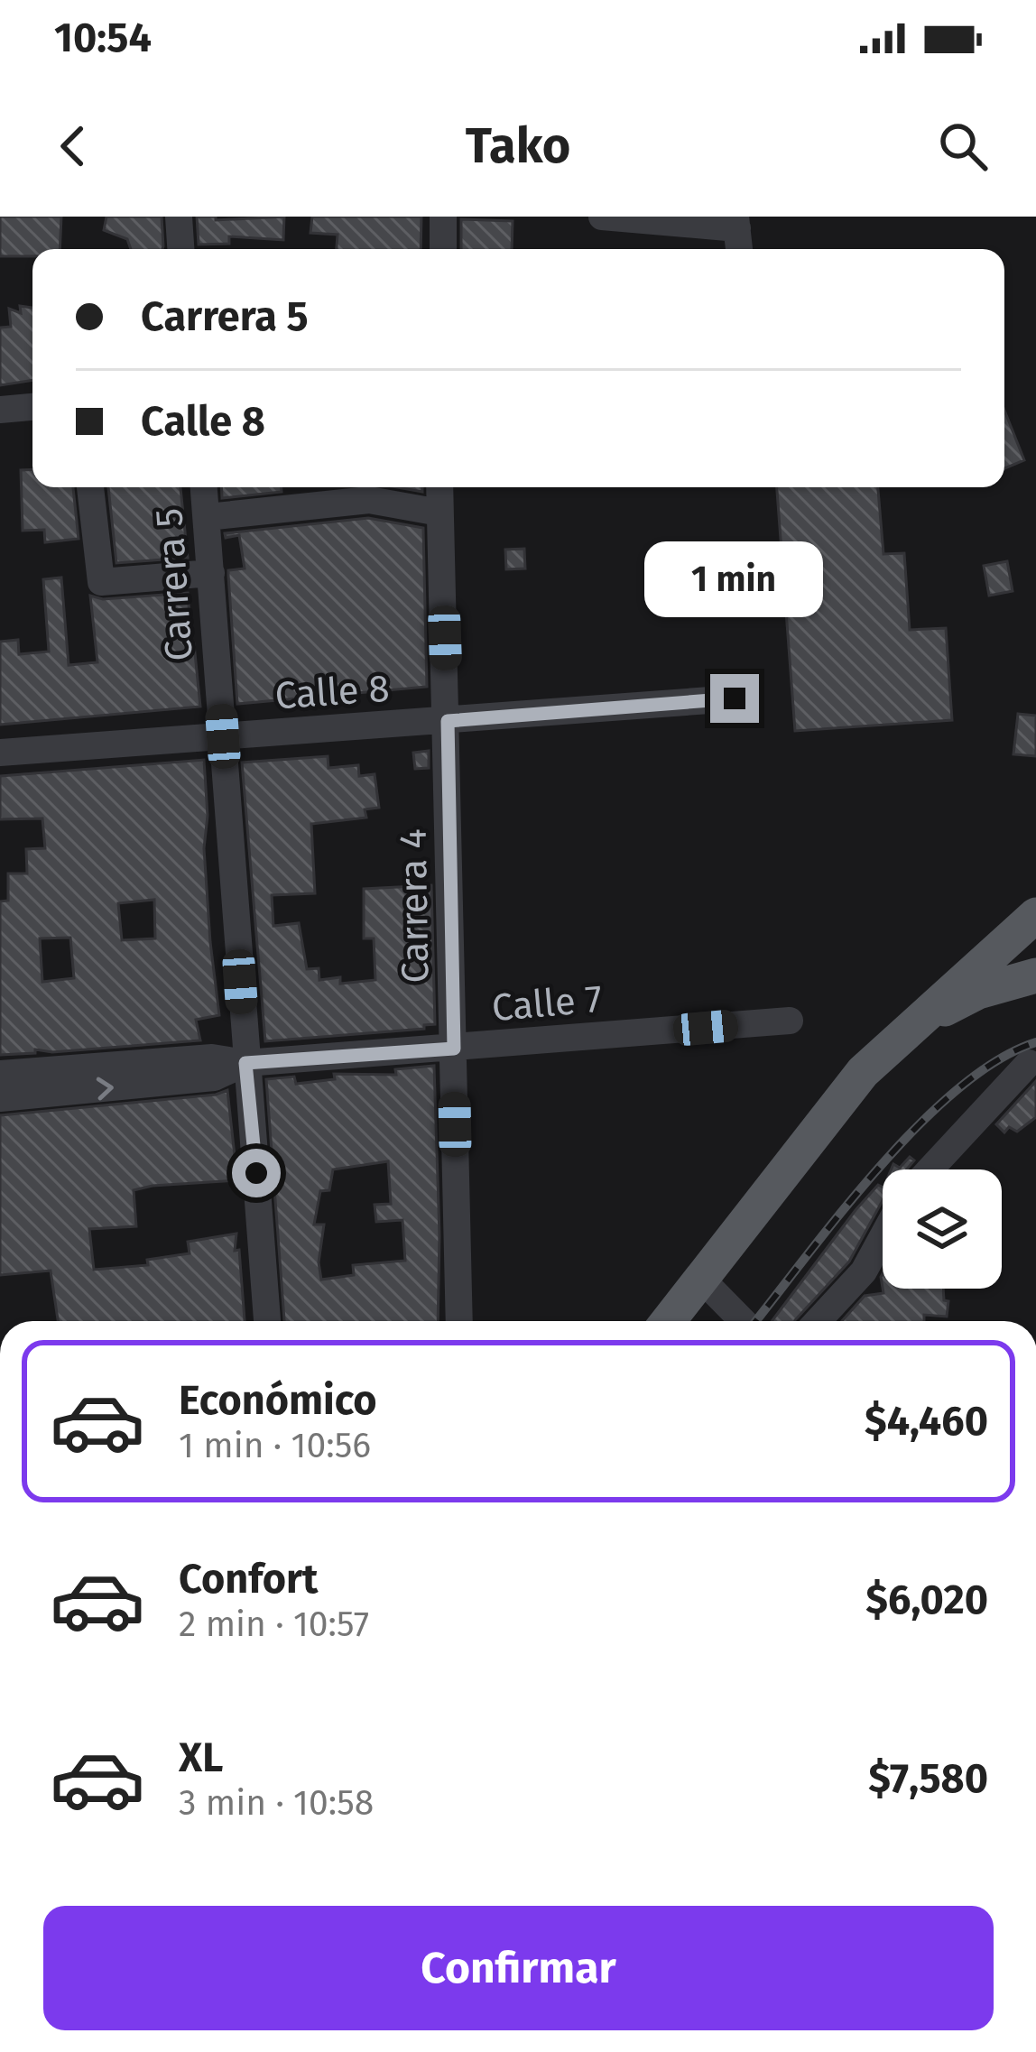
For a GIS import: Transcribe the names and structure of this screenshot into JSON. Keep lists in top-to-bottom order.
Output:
{
  "streets": {
    "street": [
      "Carrera 5",
      "Calle 8",
      "Carrera 4",
      "Calle 7"
    ]
  },
  "crossings": [
    ["Carrera 5", "Calle 8"],
    ["Carrera 5", "Calle 7"],
    ["Calle 8", "Carrera 4"],
    ["Carrera 4", "Calle 7"]
  ],
  "page": {
    "status": "10:54",
    "header": "Tako",
    "banner": ["Carrera 5", "Calle 8"],
    "bubble": "1 min",
    "list": [
      {
        "name": "Económico",
        "note": "1 min · 10:56",
        "value": "$4,460"
      },
      {
        "name": "Confort",
        "note": "2 min · 10:57",
        "value": "$6,020"
      },
      {
        "name": "XL",
        "note": "3 min · 10:58",
        "value": "$7,580"
      }
    ],
    "buttons": "Confirmar"
  }
}
